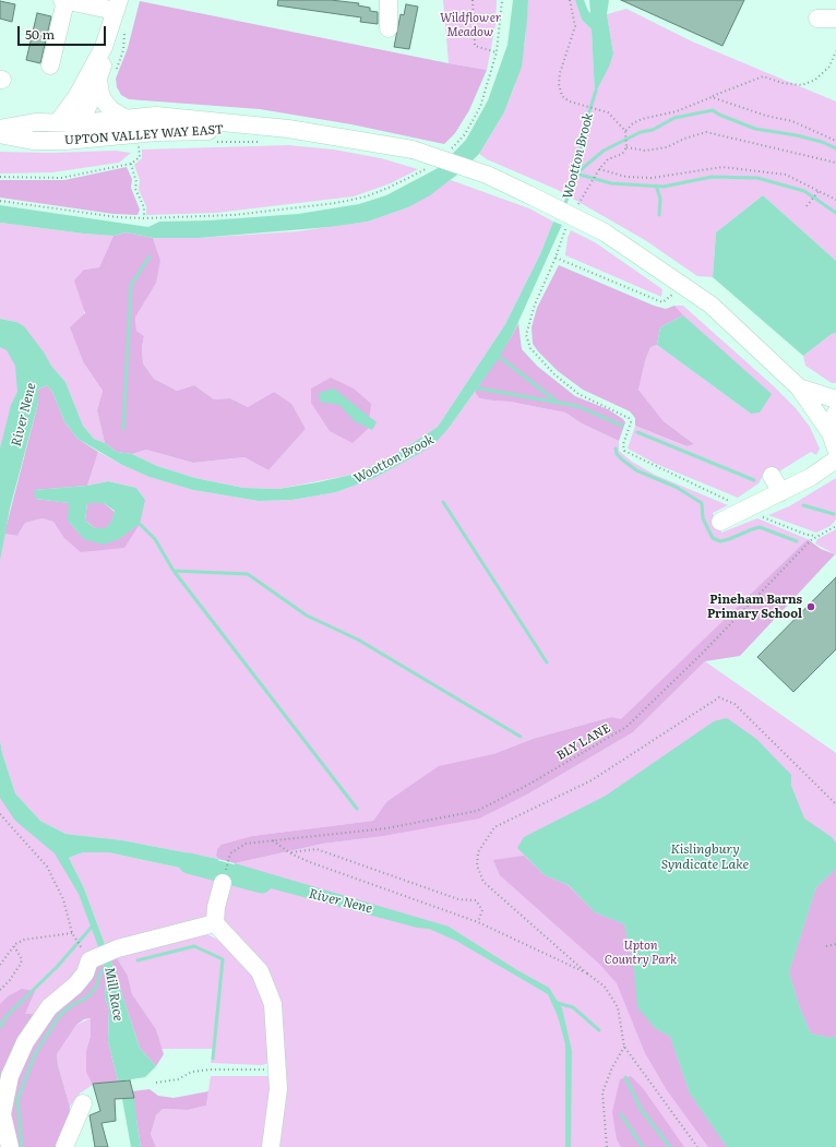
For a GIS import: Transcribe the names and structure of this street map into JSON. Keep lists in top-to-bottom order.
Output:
{
  "streets": {
    "street": ["UPTON VALLEY WAY EAST"],
    "path": ["BLY LANE"]
  },
  "water": [
    "Wootton Brook",
    "River Nene",
    "Kislingbury Syndicate Lake",
    "Mill Race"
  ],
  "parks": ["Wildflower Meadow", "Upton Country Park"],
  "places": ["Pineham Barns Primary School"],
  "scale_bar": "50 m"
}
